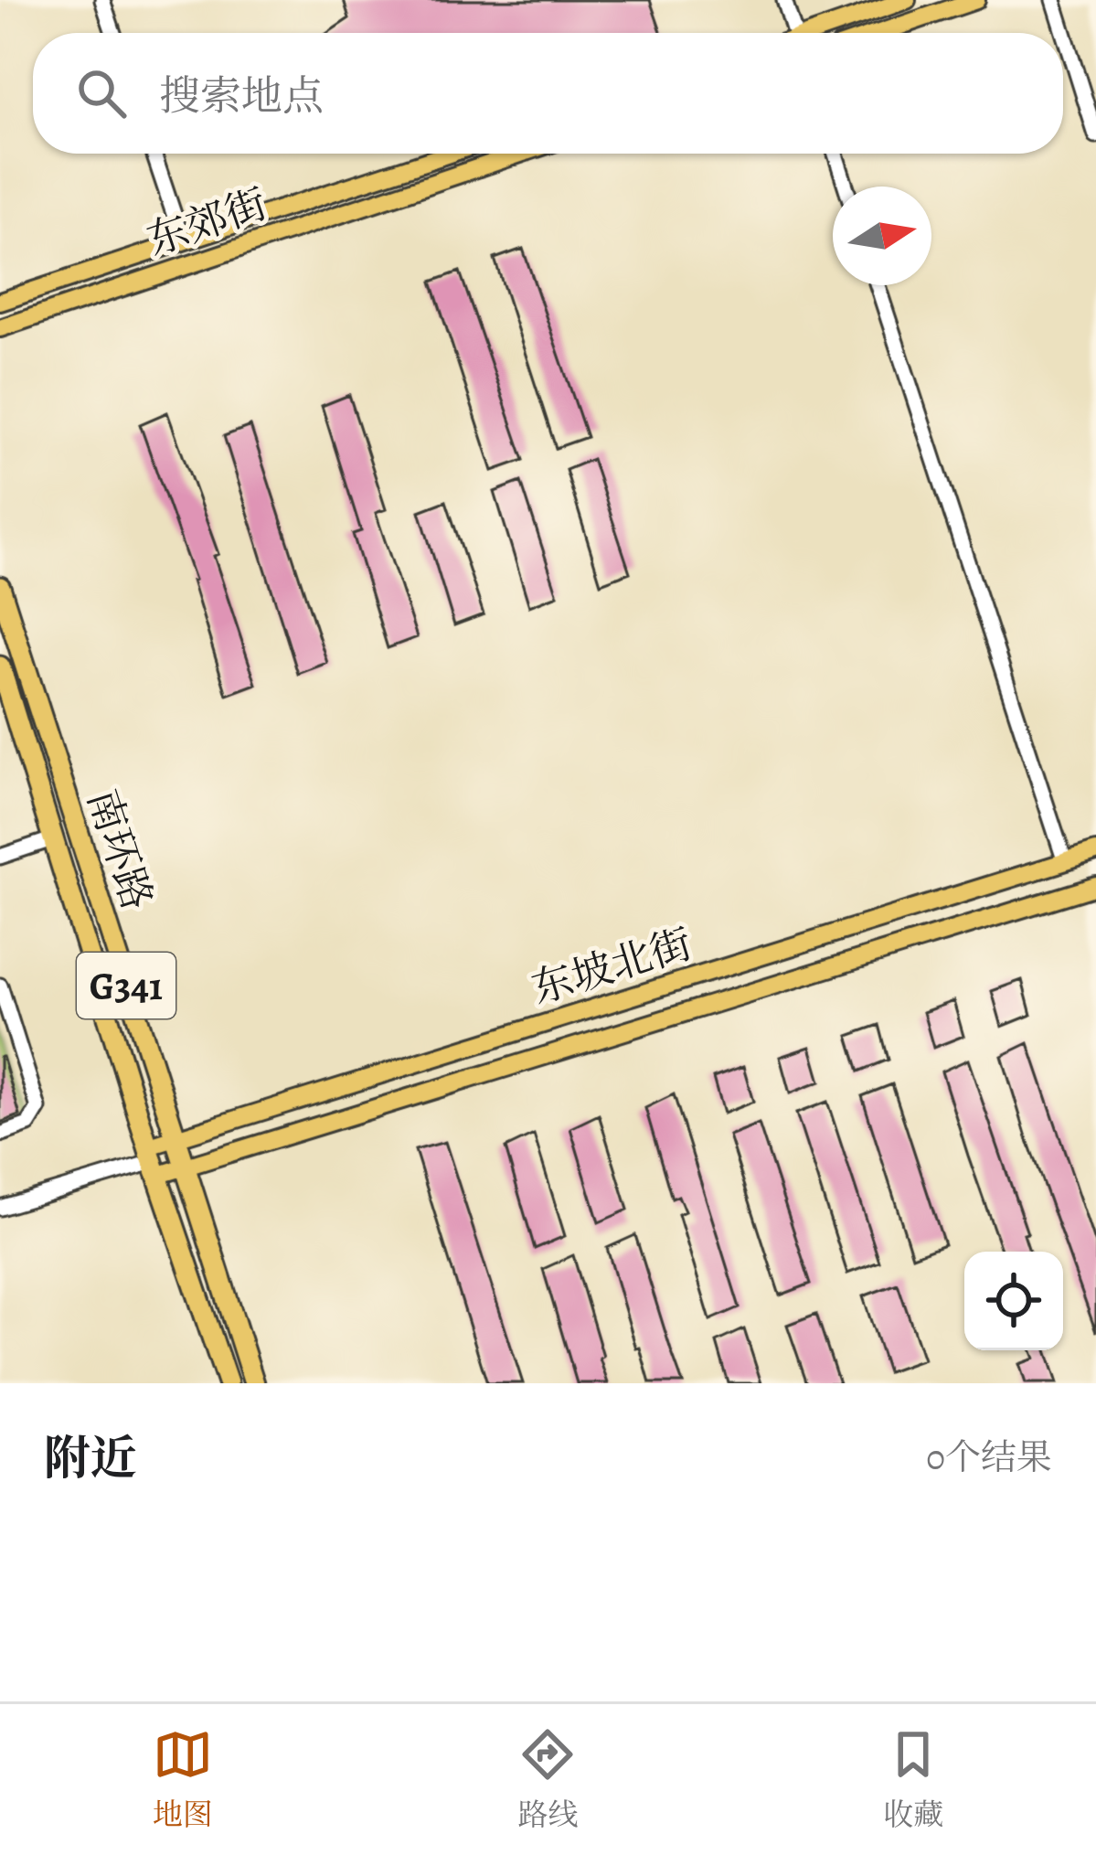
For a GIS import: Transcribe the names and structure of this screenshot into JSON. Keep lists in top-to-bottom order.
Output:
{
  "streets": {
    "highway": ["南环路", "G341"],
    "main road": ["东郊街", "东坡北街"]
  },
  "crossings": [
    ["南环路", "东坡北街"]
  ],
  "north": "right",
  "page": {
    "search": "搜索地点",
    "heading": ["附近", "0个结果"],
    "nav": ["地图", "路线", "收藏"]
  }
}
